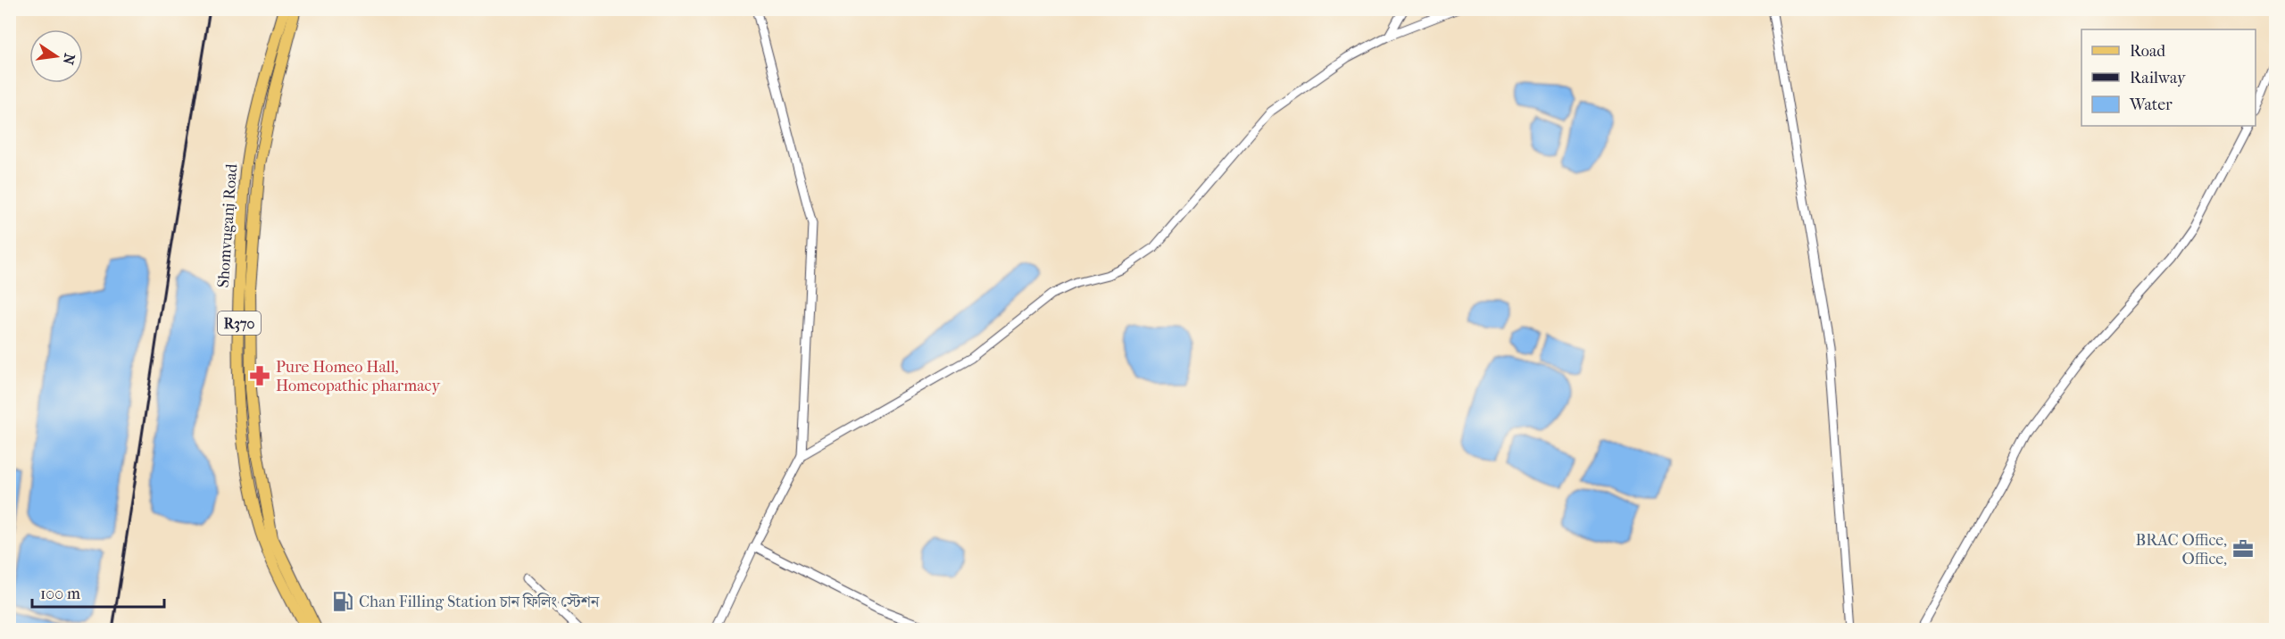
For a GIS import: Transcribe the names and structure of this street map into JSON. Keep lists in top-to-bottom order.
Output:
{
  "streets": {
    "main road": ["Shomvuganj Road", "R370"]
  },
  "places": {
    "pharmacy": ["Pure Homeo Hall, Homeopathic pharmacy"],
    "office": ["BRAC Office, Office,"],
    "fuel station": ["Chan Filling Station চান ফিলিং স্টেশন"]
  },
  "legend": ["Road", "Railway", "Water"],
  "scale_bar": "100 m",
  "north": "right"
}
